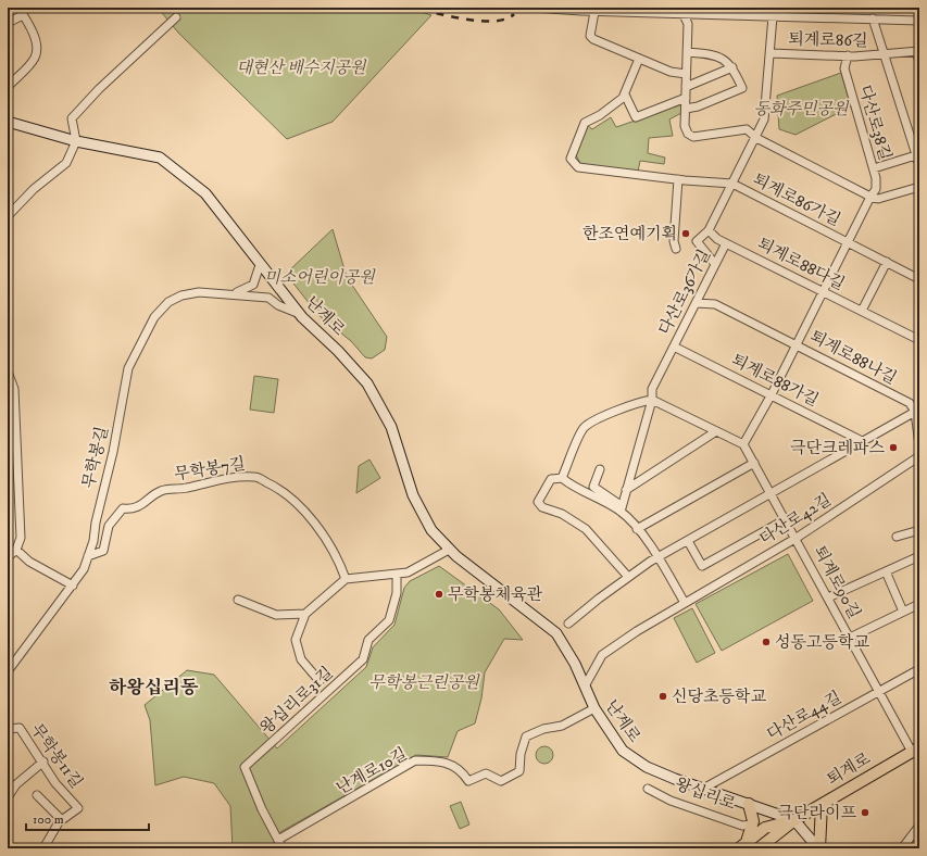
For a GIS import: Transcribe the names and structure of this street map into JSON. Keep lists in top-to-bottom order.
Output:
{
  "streets": {
    "main road": ["난계로", "퇴계로"],
    "street": [
      "퇴계로86길",
      "다산로38길",
      "퇴계로86가길",
      "퇴계로88다길",
      "다산로36가길",
      "퇴계로88나길",
      "퇴계로88가길",
      "무학봉길",
      "무학봉7길",
      "다산로42길",
      "퇴계로90길",
      "왕십리로31길",
      "다산로44길",
      "무학봉11길",
      "난계로10길",
      "왕십리로"
    ]
  },
  "crossings": [
    ["퇴계로86길", "다산로38길"],
    ["퇴계로86길", "다산로36가길"],
    ["다산로38길", "퇴계로86가길"],
    ["퇴계로86가길", "퇴계로88다길"],
    ["퇴계로86가길", "다산로36가길"],
    ["퇴계로86가길", "퇴계로88나길"],
    ["퇴계로88다길", "다산로36가길"],
    ["퇴계로88다길", "퇴계로88나길"],
    ["다산로36가길", "퇴계로88나길"],
    ["다산로36가길", "퇴계로88가길"],
    ["난계로", "무학봉길"],
    ["난계로", "다산로42길"],
    ["난계로", "다산로44길"],
    ["난계로", "퇴계로"],
    ["난계로", "난계로10길"],
    ["무학봉길", "무학봉7길"],
    ["다산로42길", "퇴계로90길"],
    ["퇴계로90길", "다산로44길"],
    ["퇴계로90길", "퇴계로"],
    ["왕십리로31길", "난계로10길"]
  ],
  "districts": ["하왕십리동"],
  "parks": [
    "대현산 배수지공원",
    "동화주민공원",
    "미소어린이공원",
    "무학봉근린공원"
  ],
  "places": [
    "한조연예기획",
    "극단크레파스",
    "무학봉체육관",
    "성동고등학교",
    "신당초등학교",
    "극단라이프"
  ],
  "scale_bar": "100 m"
}
